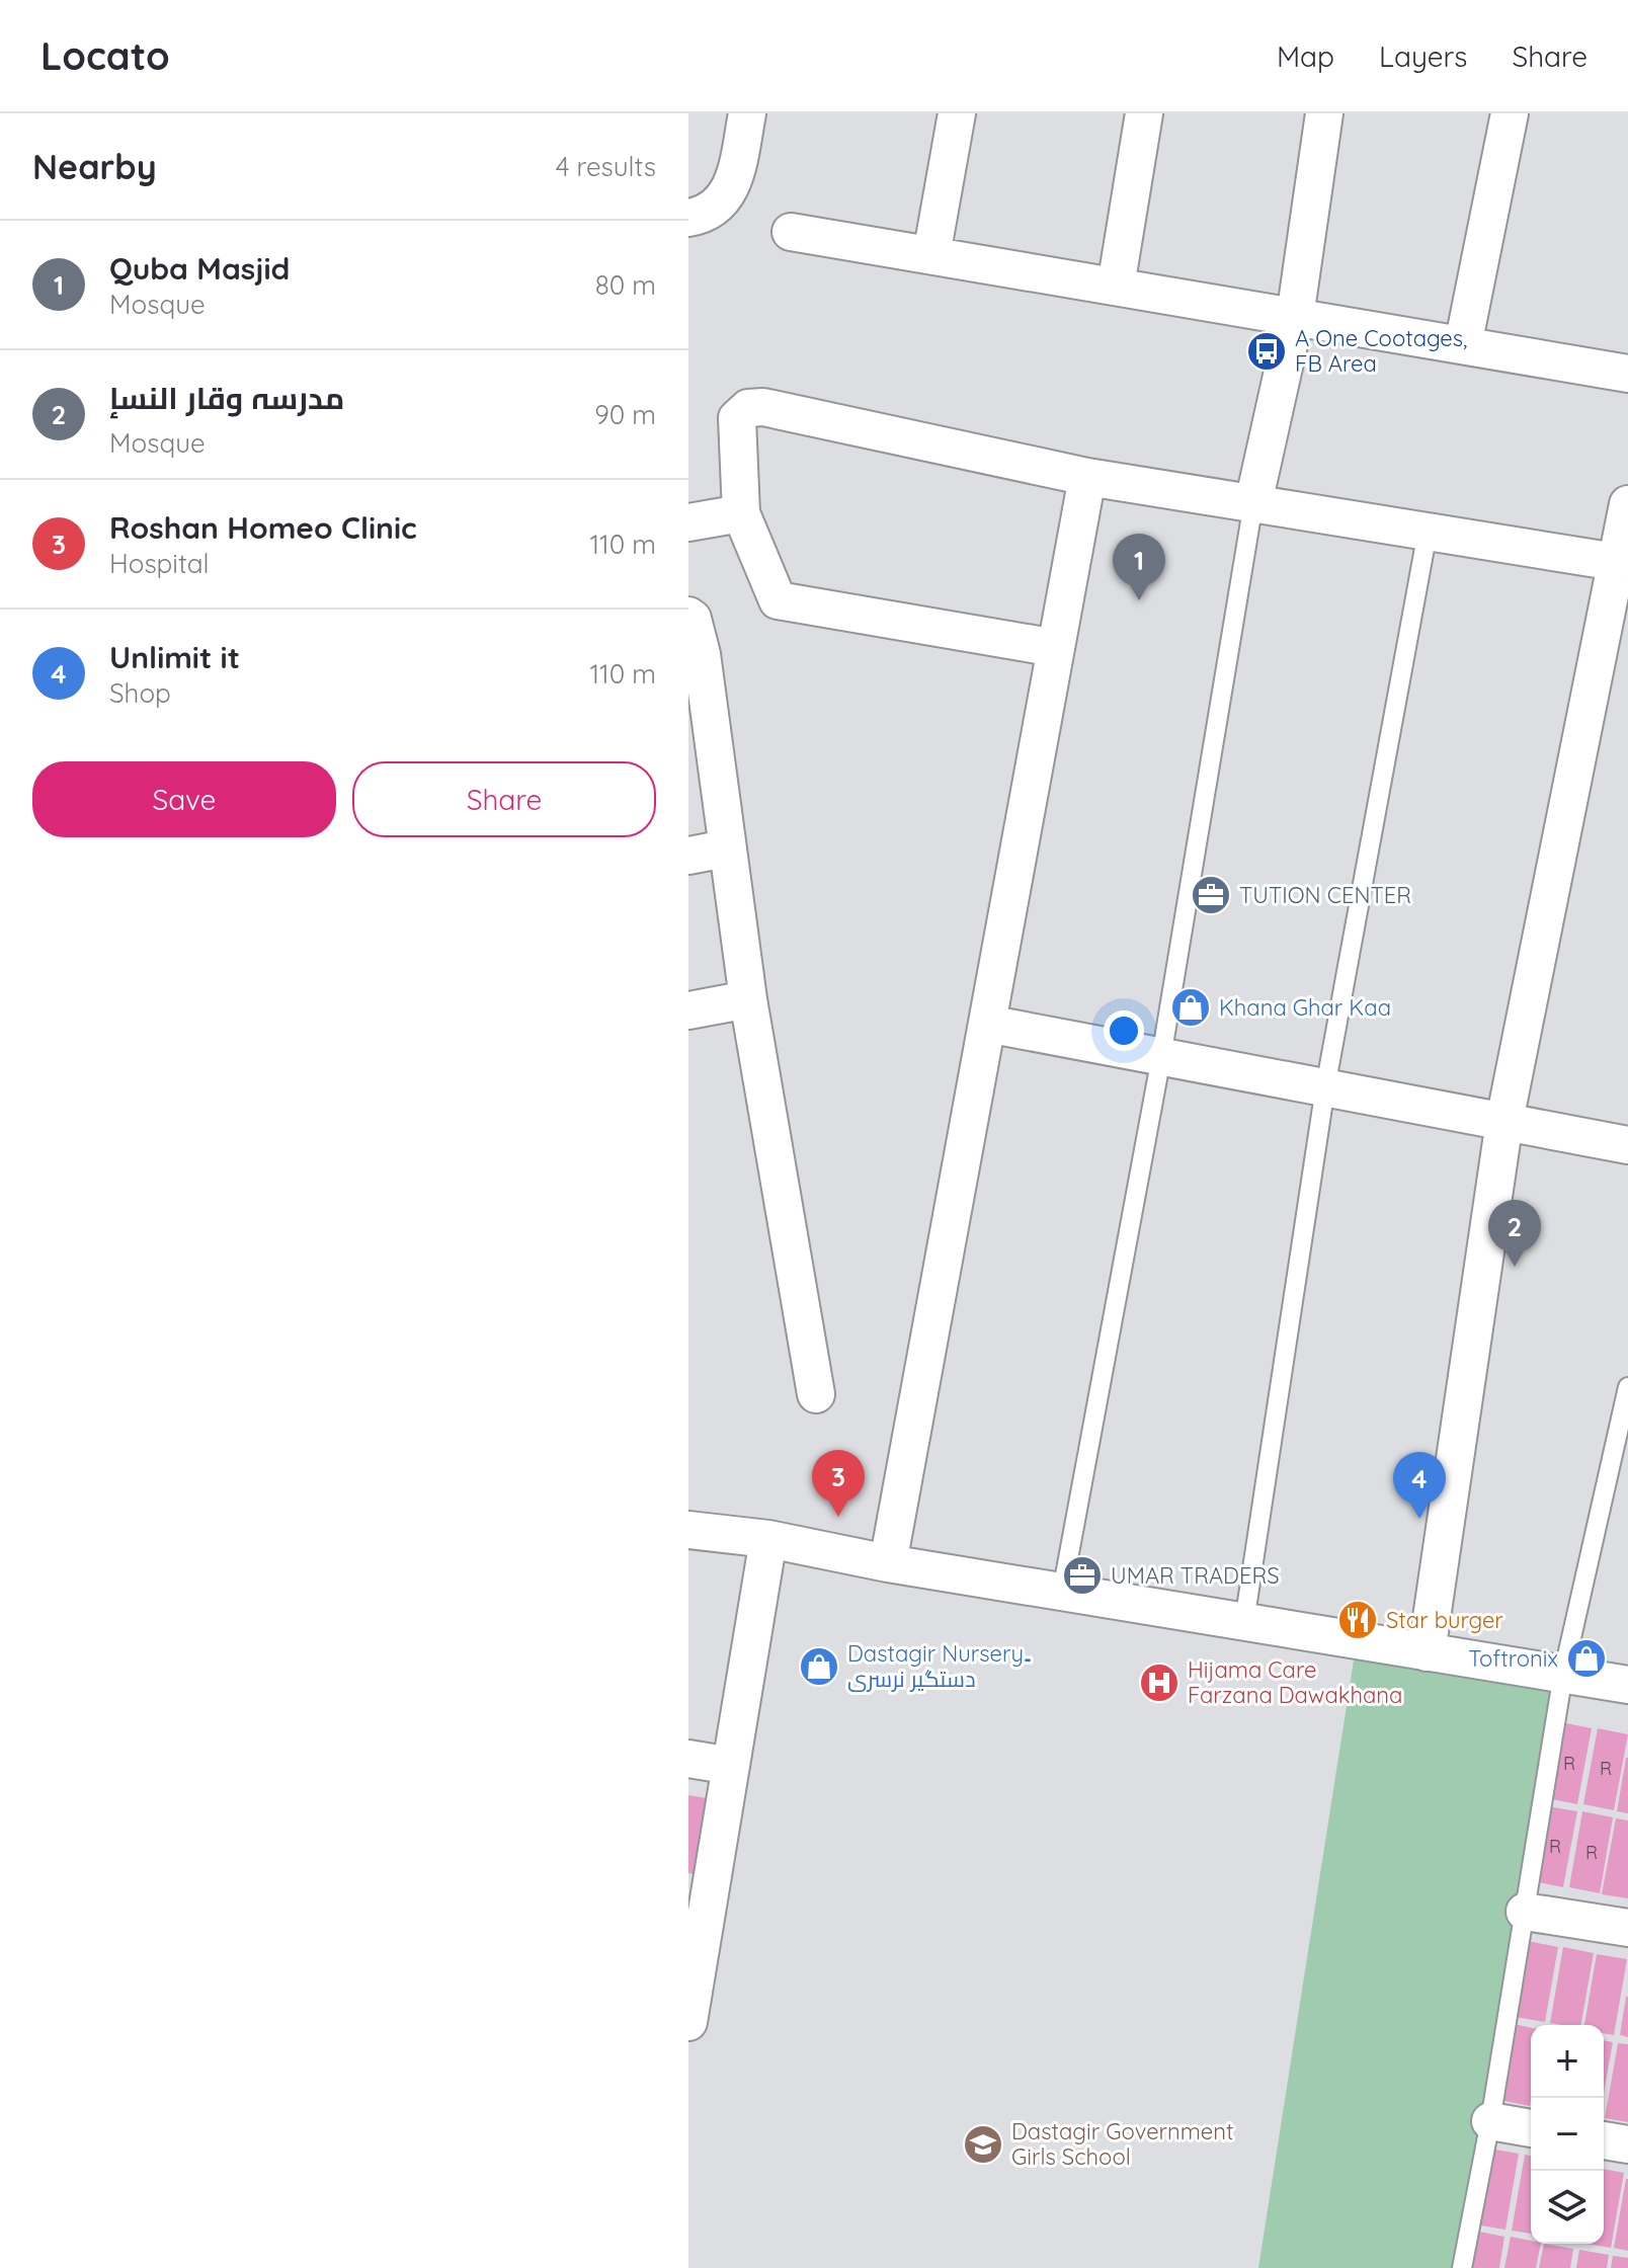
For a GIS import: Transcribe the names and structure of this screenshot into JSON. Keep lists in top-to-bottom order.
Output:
{
  "places": {
    "bus stop": ["A One Cootages, FB Area"],
    "office": ["TUTION CENTER", "UMAR TRADERS"],
    "shop": ["Khana Ghar Kaa", "Toftronix", "Dastagir Nursery۔ دستگیر نرسری"],
    "restaurant": ["Star burger"],
    "hospital": ["Hijama Care Farzana Dawakhana"],
    "school or university": ["Dastagir Government Girls School"]
  },
  "house_numbers": [
    "R",
    "R",
    "R",
    "R"
  ],
  "page": {
    "header": "Locato",
    "nav": ["Map", "Layers", "Share"],
    "heading": ["Nearby", "4 results"],
    "list": [
      {
        "mark": "1",
        "name": "Quba Masjid",
        "note": "Mosque",
        "value": "80 m"
      },
      {
        "mark": "2",
        "name": "مدرسہ وقار النسإ",
        "note": "Mosque",
        "value": "90 m"
      },
      {
        "mark": "3",
        "name": "Roshan Homeo Clinic",
        "note": "Hospital",
        "value": "110 m"
      },
      {
        "mark": "4",
        "name": "Unlimit it",
        "note": "Shop",
        "value": "110 m"
      }
    ],
    "pins": [
      "1",
      "2",
      "3",
      "4"
    ],
    "buttons": ["Save", "Share"],
    "map_buttons": ["+", "−"]
  }
}
